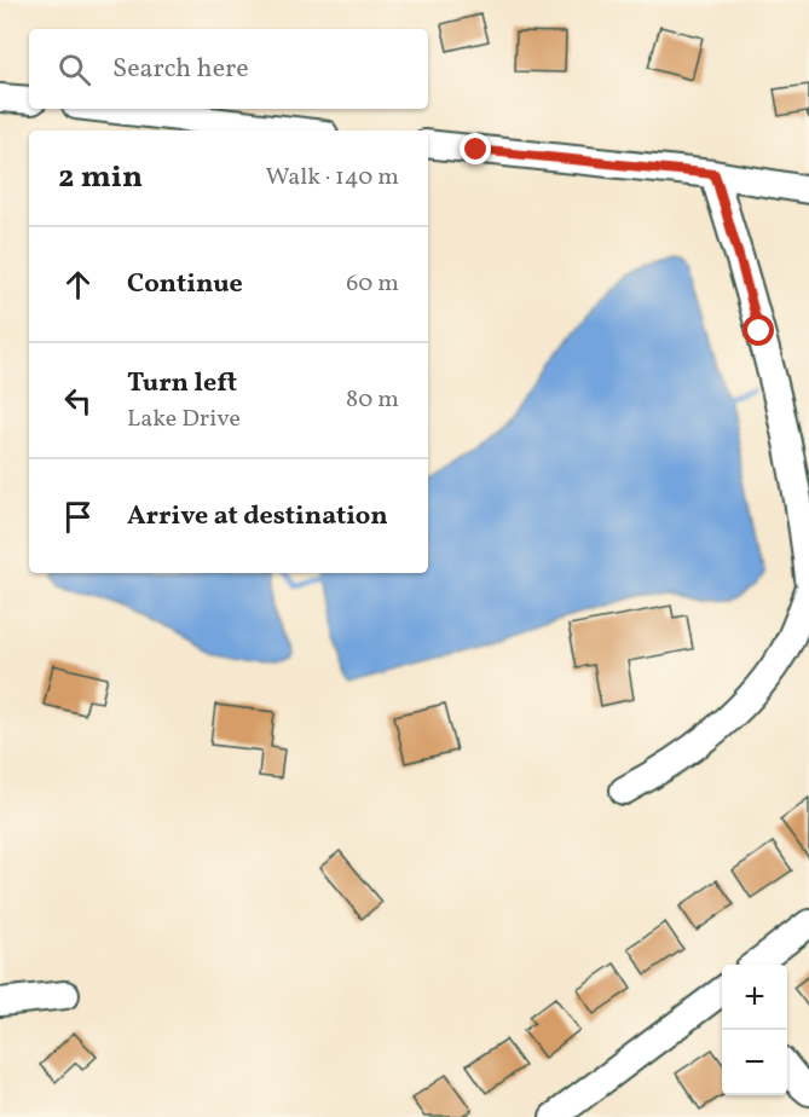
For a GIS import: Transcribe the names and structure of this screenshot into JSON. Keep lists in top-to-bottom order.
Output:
{
  "page": {
    "search": "Search here",
    "heading": ["2 min", "Walk · 140 m"],
    "list": [
      ["Continue", "60 m"],
      ["Turn left", "Lake Drive", "80 m"],
      "Arrive at destination"
    ],
    "map_buttons": ["+", "−"]
  }
}
